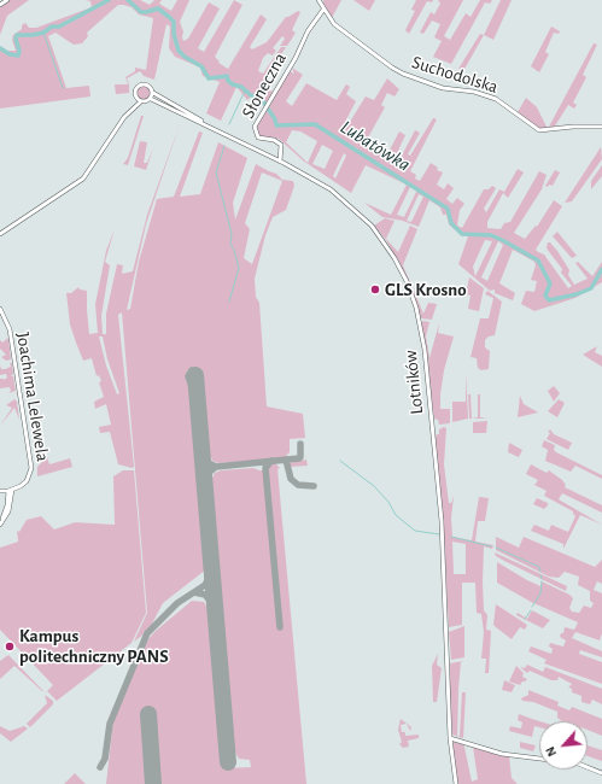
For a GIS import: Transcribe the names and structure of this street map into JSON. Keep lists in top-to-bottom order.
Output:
{
  "streets": {
    "street": [
      "Suchodolska",
      "Słoneczna",
      "Lotników",
      "Joachima Lelewela"
    ]
  },
  "crossings": [
    ["Suchodolska", "Słoneczna"],
    ["Słoneczna", "Lotników"]
  ],
  "water": ["Lubatówka"],
  "places": ["GLS Krosno", "Kampus politechniczny PANS"],
  "north": "bottom left"
}
